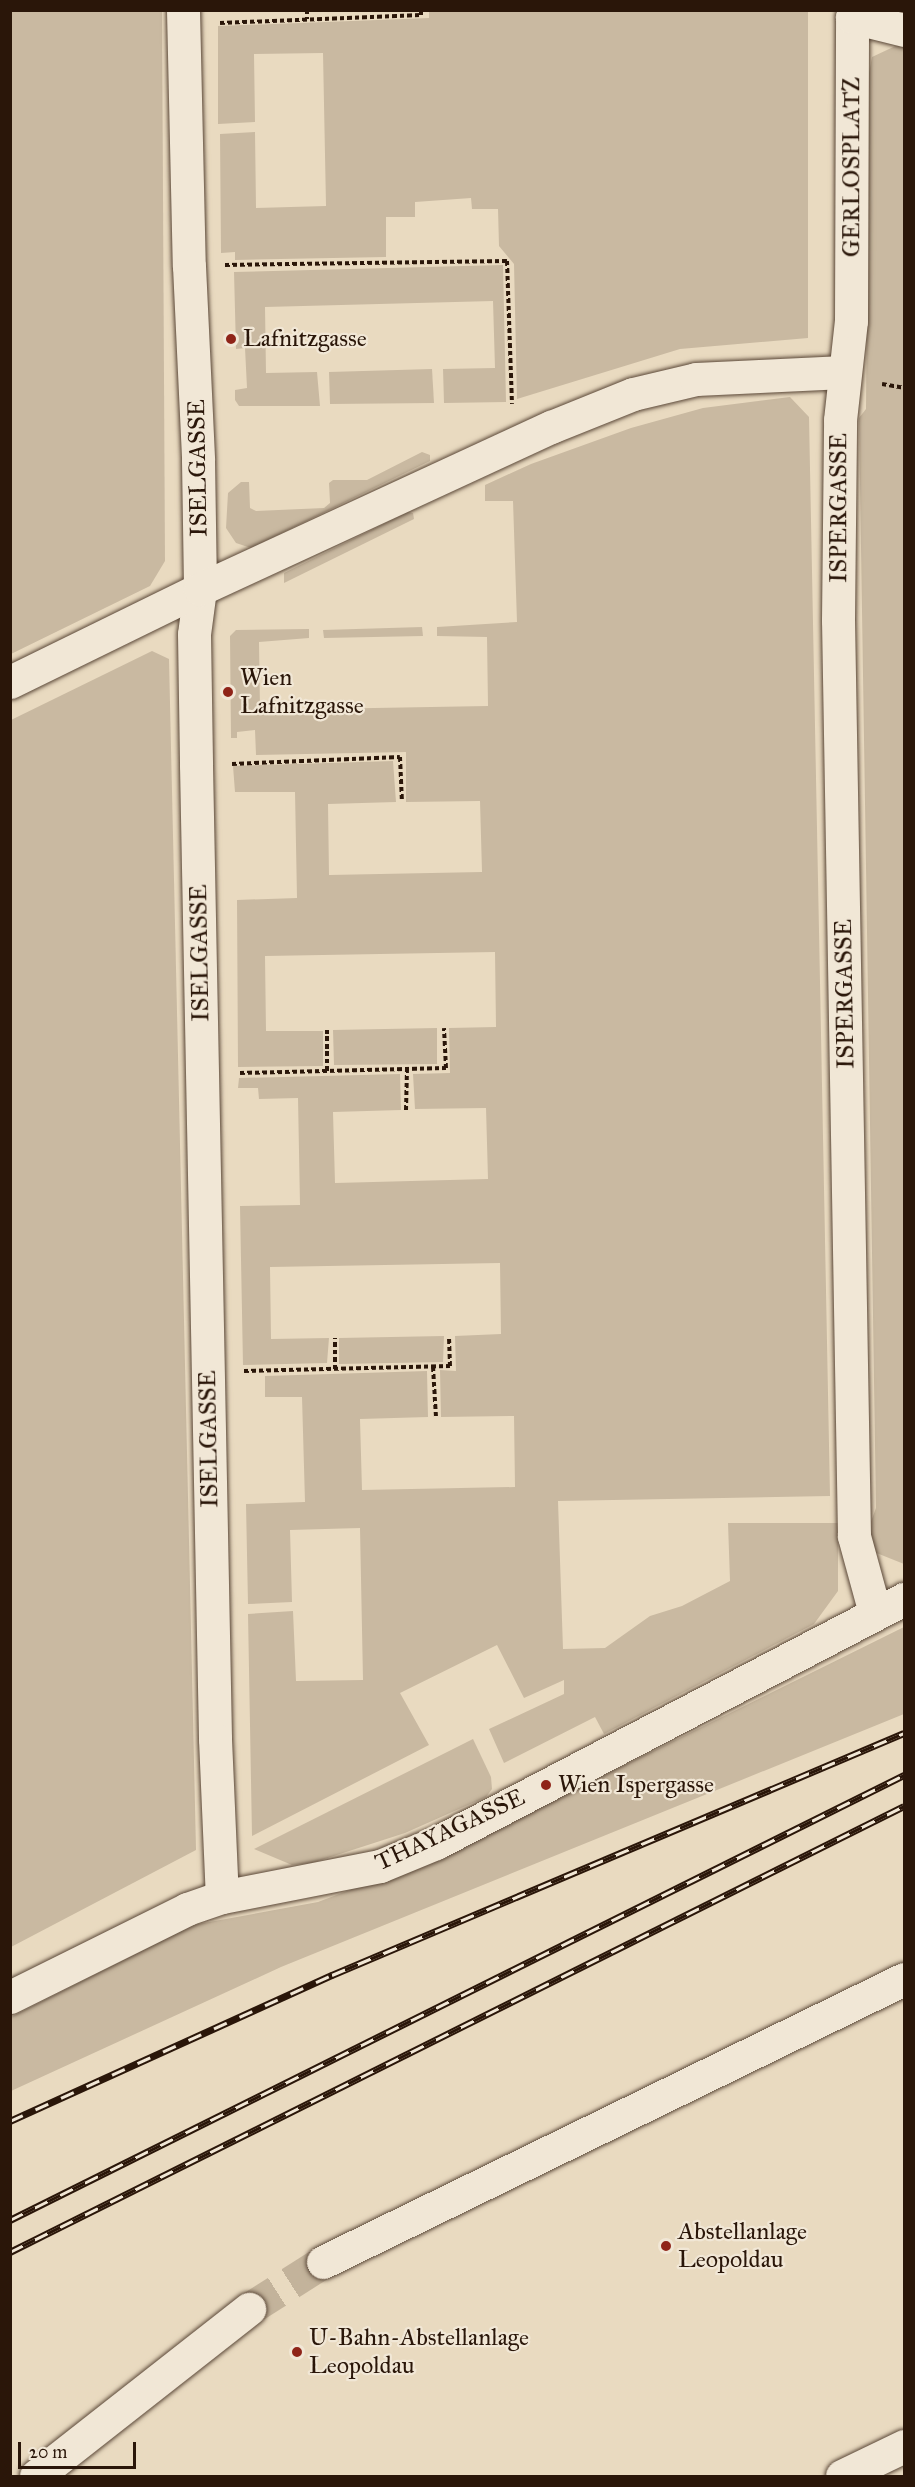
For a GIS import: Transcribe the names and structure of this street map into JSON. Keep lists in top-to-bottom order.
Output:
{
  "streets": {
    "street": [
      "GERLOSPLATZ",
      "ISELGASSE",
      "ISPERGASSE",
      "THAYAGASSE"
    ]
  },
  "crossings": [
    ["GERLOSPLATZ", "ISPERGASSE"],
    ["ISELGASSE", "THAYAGASSE"],
    ["ISPERGASSE", "THAYAGASSE"]
  ],
  "places": [
    "Lafnitzgasse",
    "Wien Lafnitzgasse",
    "Wien Ispergasse",
    "Abstellanlage Leopoldau",
    "U-Bahn-Abstellanlage Leopoldau"
  ],
  "scale_bar": "20 m"
}
